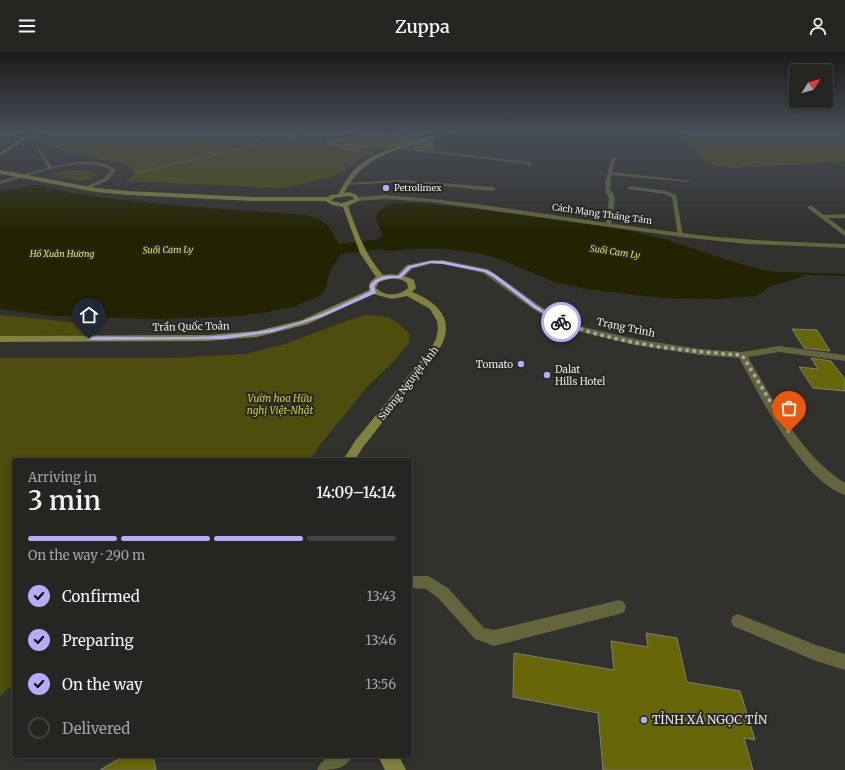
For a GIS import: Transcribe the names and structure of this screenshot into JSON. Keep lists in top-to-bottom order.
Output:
{
  "streets": {
    "main road": ["Trần Quốc Toản", "Sương Nguyệt Ánh"],
    "street": ["Cách Mạng Tháng Tám", "Trạng Trình"]
  },
  "water": ["Suối Cam Ly", "Hồ Xuân Hương"],
  "parks": ["Vườn hoa Hữu nghị Việt-Nhật"],
  "places": [
    "Petrolimex",
    "Tomato",
    "Dalat Hills Hotel",
    "TỈNH XÁ NGỌC TÍN"
  ],
  "north": "top right",
  "page": {
    "header": "Zuppa",
    "heading": ["3 min", "Arriving in", "14:09–14:14"],
    "bar": "On the way · 290 m",
    "list": [
      ["Confirmed", "13:43"],
      ["Preparing", "13:46"],
      ["On the way", "13:56"],
      "Delivered"
    ]
  }
}
